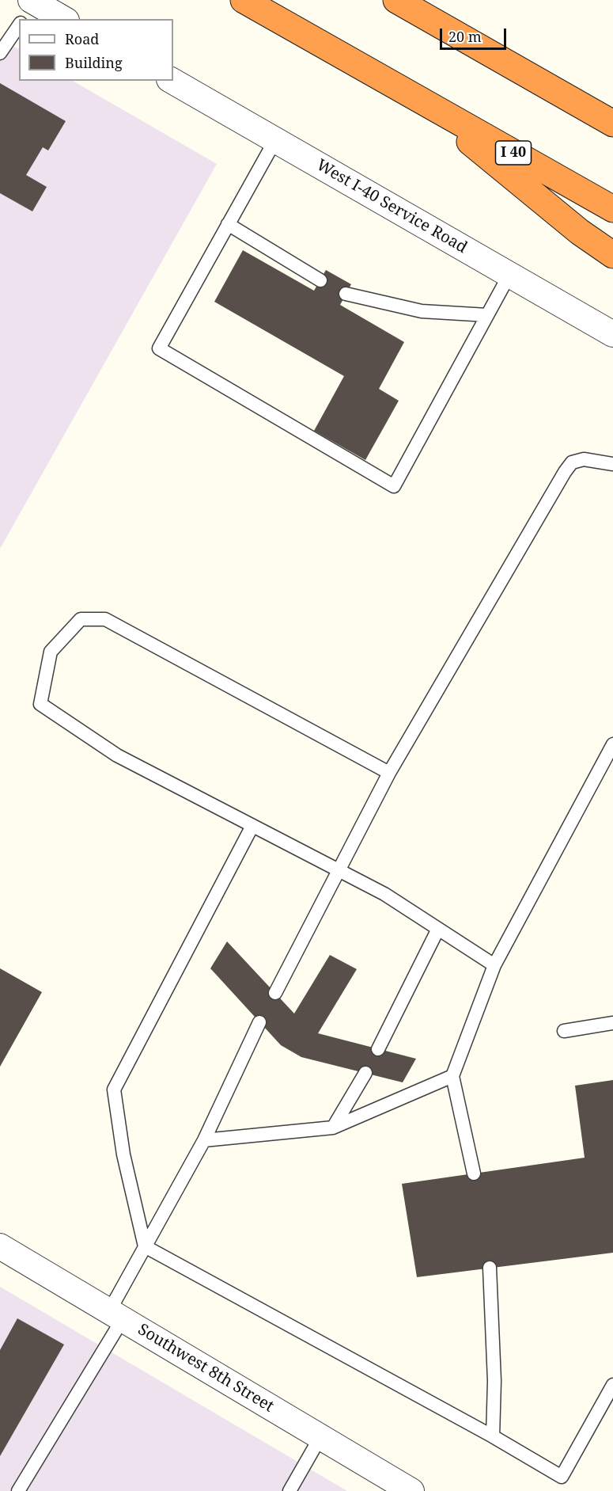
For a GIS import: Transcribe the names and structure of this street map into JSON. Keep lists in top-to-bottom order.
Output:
{
  "streets": {
    "highway": ["I 40"],
    "street": ["West I-40 Service Road", "Southwest 8th Street"]
  },
  "legend": ["Road", "Building"],
  "scale_bar": "20 m"
}
